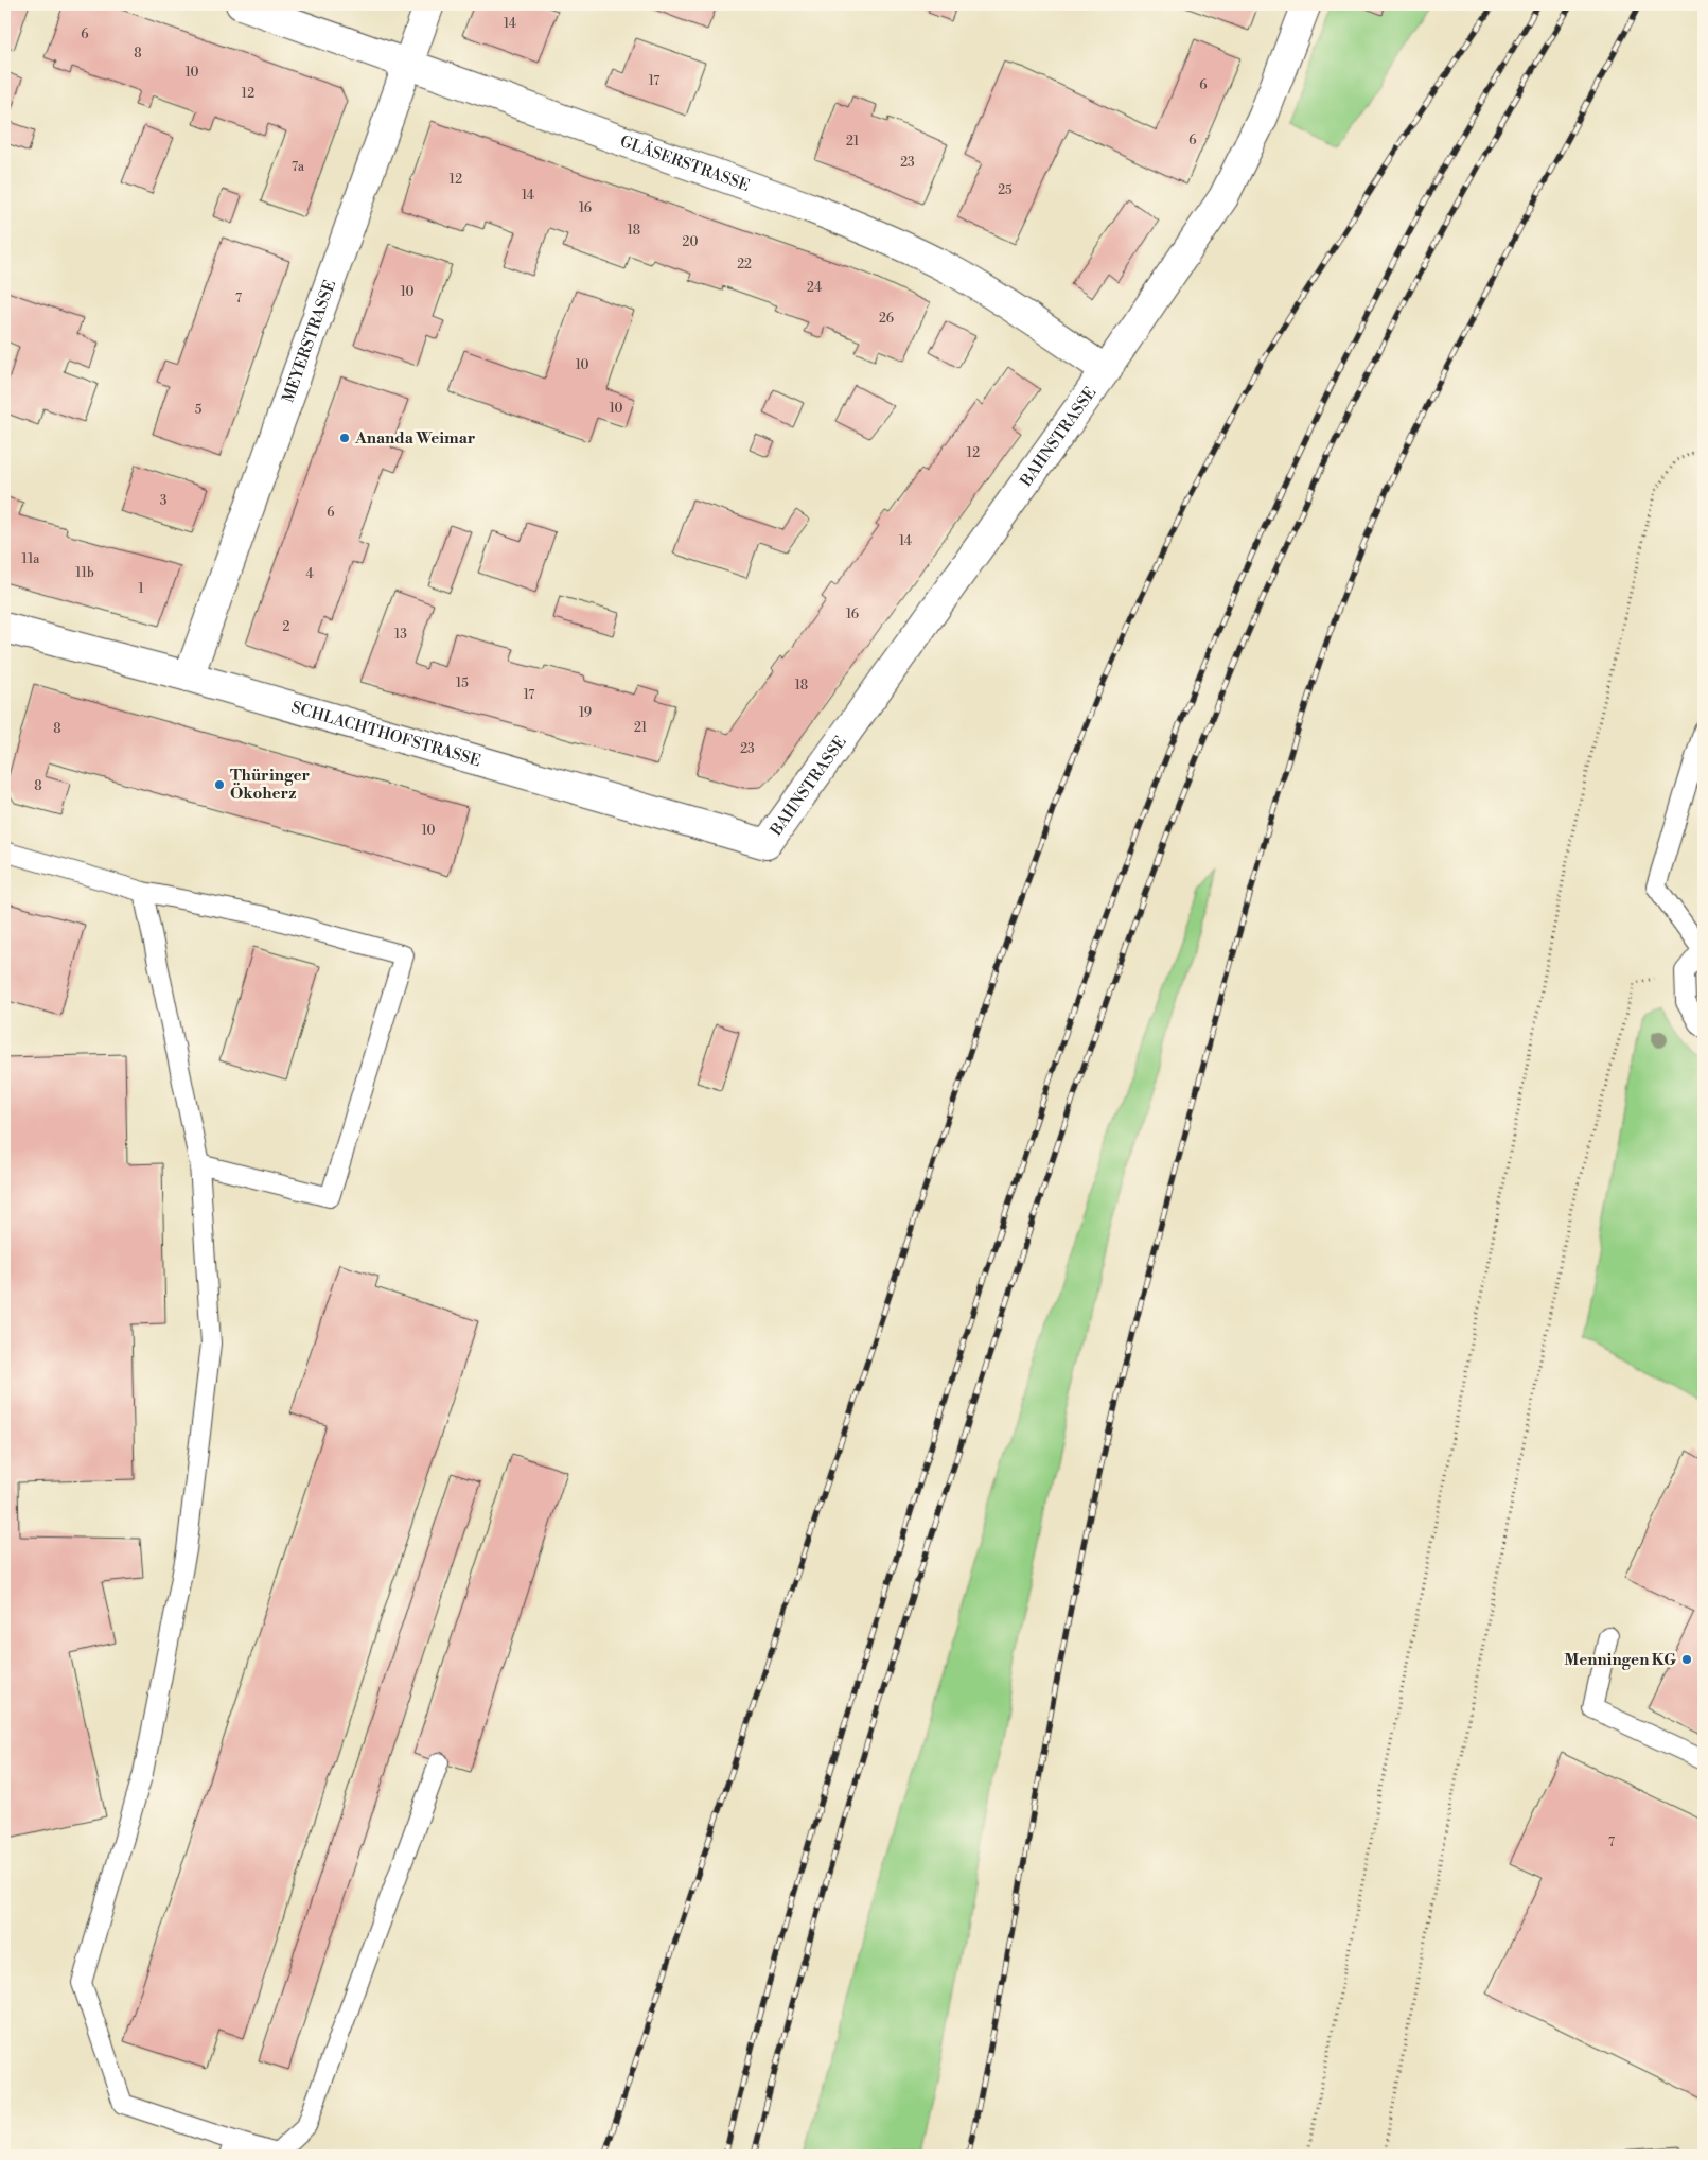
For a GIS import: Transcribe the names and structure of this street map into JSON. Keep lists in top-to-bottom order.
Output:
{
  "streets": {
    "street": [
      "GLÄSERSTRASSE",
      "MEYERSTRASSE",
      "BAHNSTRASSE",
      "SCHLACHTHOFSTRASSE"
    ]
  },
  "crossings": [
    ["GLÄSERSTRASSE", "MEYERSTRASSE"],
    ["GLÄSERSTRASSE", "BAHNSTRASSE"],
    ["MEYERSTRASSE", "SCHLACHTHOFSTRASSE"],
    ["BAHNSTRASSE", "SCHLACHTHOFSTRASSE"]
  ],
  "places": ["Ananda Weimar", "Thüringer Ökoherz", "Menningen KG"],
  "house_numbers": [
    "14",
    "6",
    "8",
    "10",
    "17",
    "6",
    "12",
    "6",
    "21",
    "23",
    "7a",
    "12",
    "25",
    "14",
    "16",
    "18",
    "20",
    "22",
    "24",
    "10",
    "7",
    "26",
    "10",
    "10",
    "5",
    "12",
    "3",
    "6",
    "14",
    "11a",
    "11b",
    "4",
    "1",
    "16",
    "2",
    "13",
    "15",
    "18",
    "17",
    "19",
    "21",
    "8",
    "23",
    "8",
    "10",
    "7"
  ]
}
